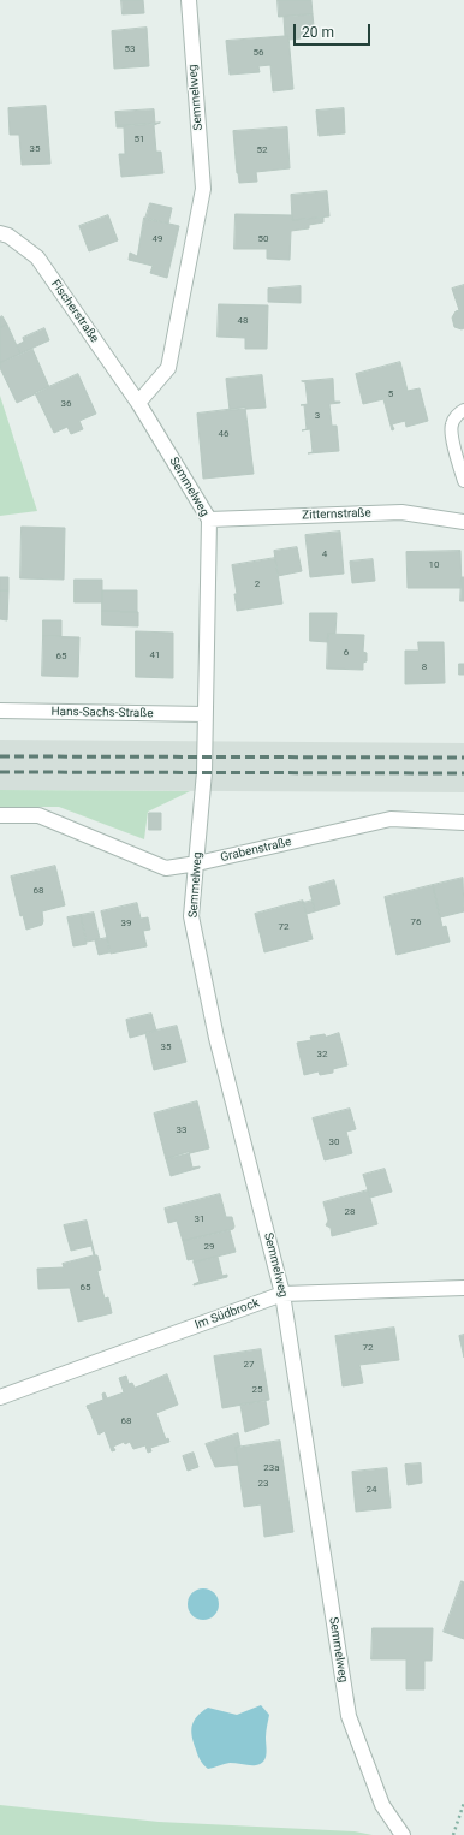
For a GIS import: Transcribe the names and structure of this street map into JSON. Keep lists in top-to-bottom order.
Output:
{
  "streets": {
    "street": [
      "Semmelweg",
      "Fischerstraße",
      "Zitternstraße",
      "Hans-Sachs-Straße",
      "Grabenstraße",
      "Im Südbrock"
    ]
  },
  "crossings": [
    ["Semmelweg", "Fischerstraße"],
    ["Semmelweg", "Zitternstraße"],
    ["Semmelweg", "Hans-Sachs-Straße"],
    ["Semmelweg", "Grabenstraße"],
    ["Semmelweg", "Im Südbrock"]
  ],
  "house_numbers": [
    "53",
    "56",
    "51",
    "35",
    "52",
    "49",
    "50",
    "48",
    "5",
    "36",
    "3",
    "46",
    "4",
    "10",
    "2",
    "6",
    "41",
    "65",
    "8",
    "68",
    "76",
    "39",
    "72",
    "35",
    "32",
    "33",
    "30",
    "28",
    "31",
    "29",
    "65",
    "72",
    "27",
    "25",
    "68",
    "23a",
    "23",
    "24"
  ],
  "scale_bar": "20 m"
}
